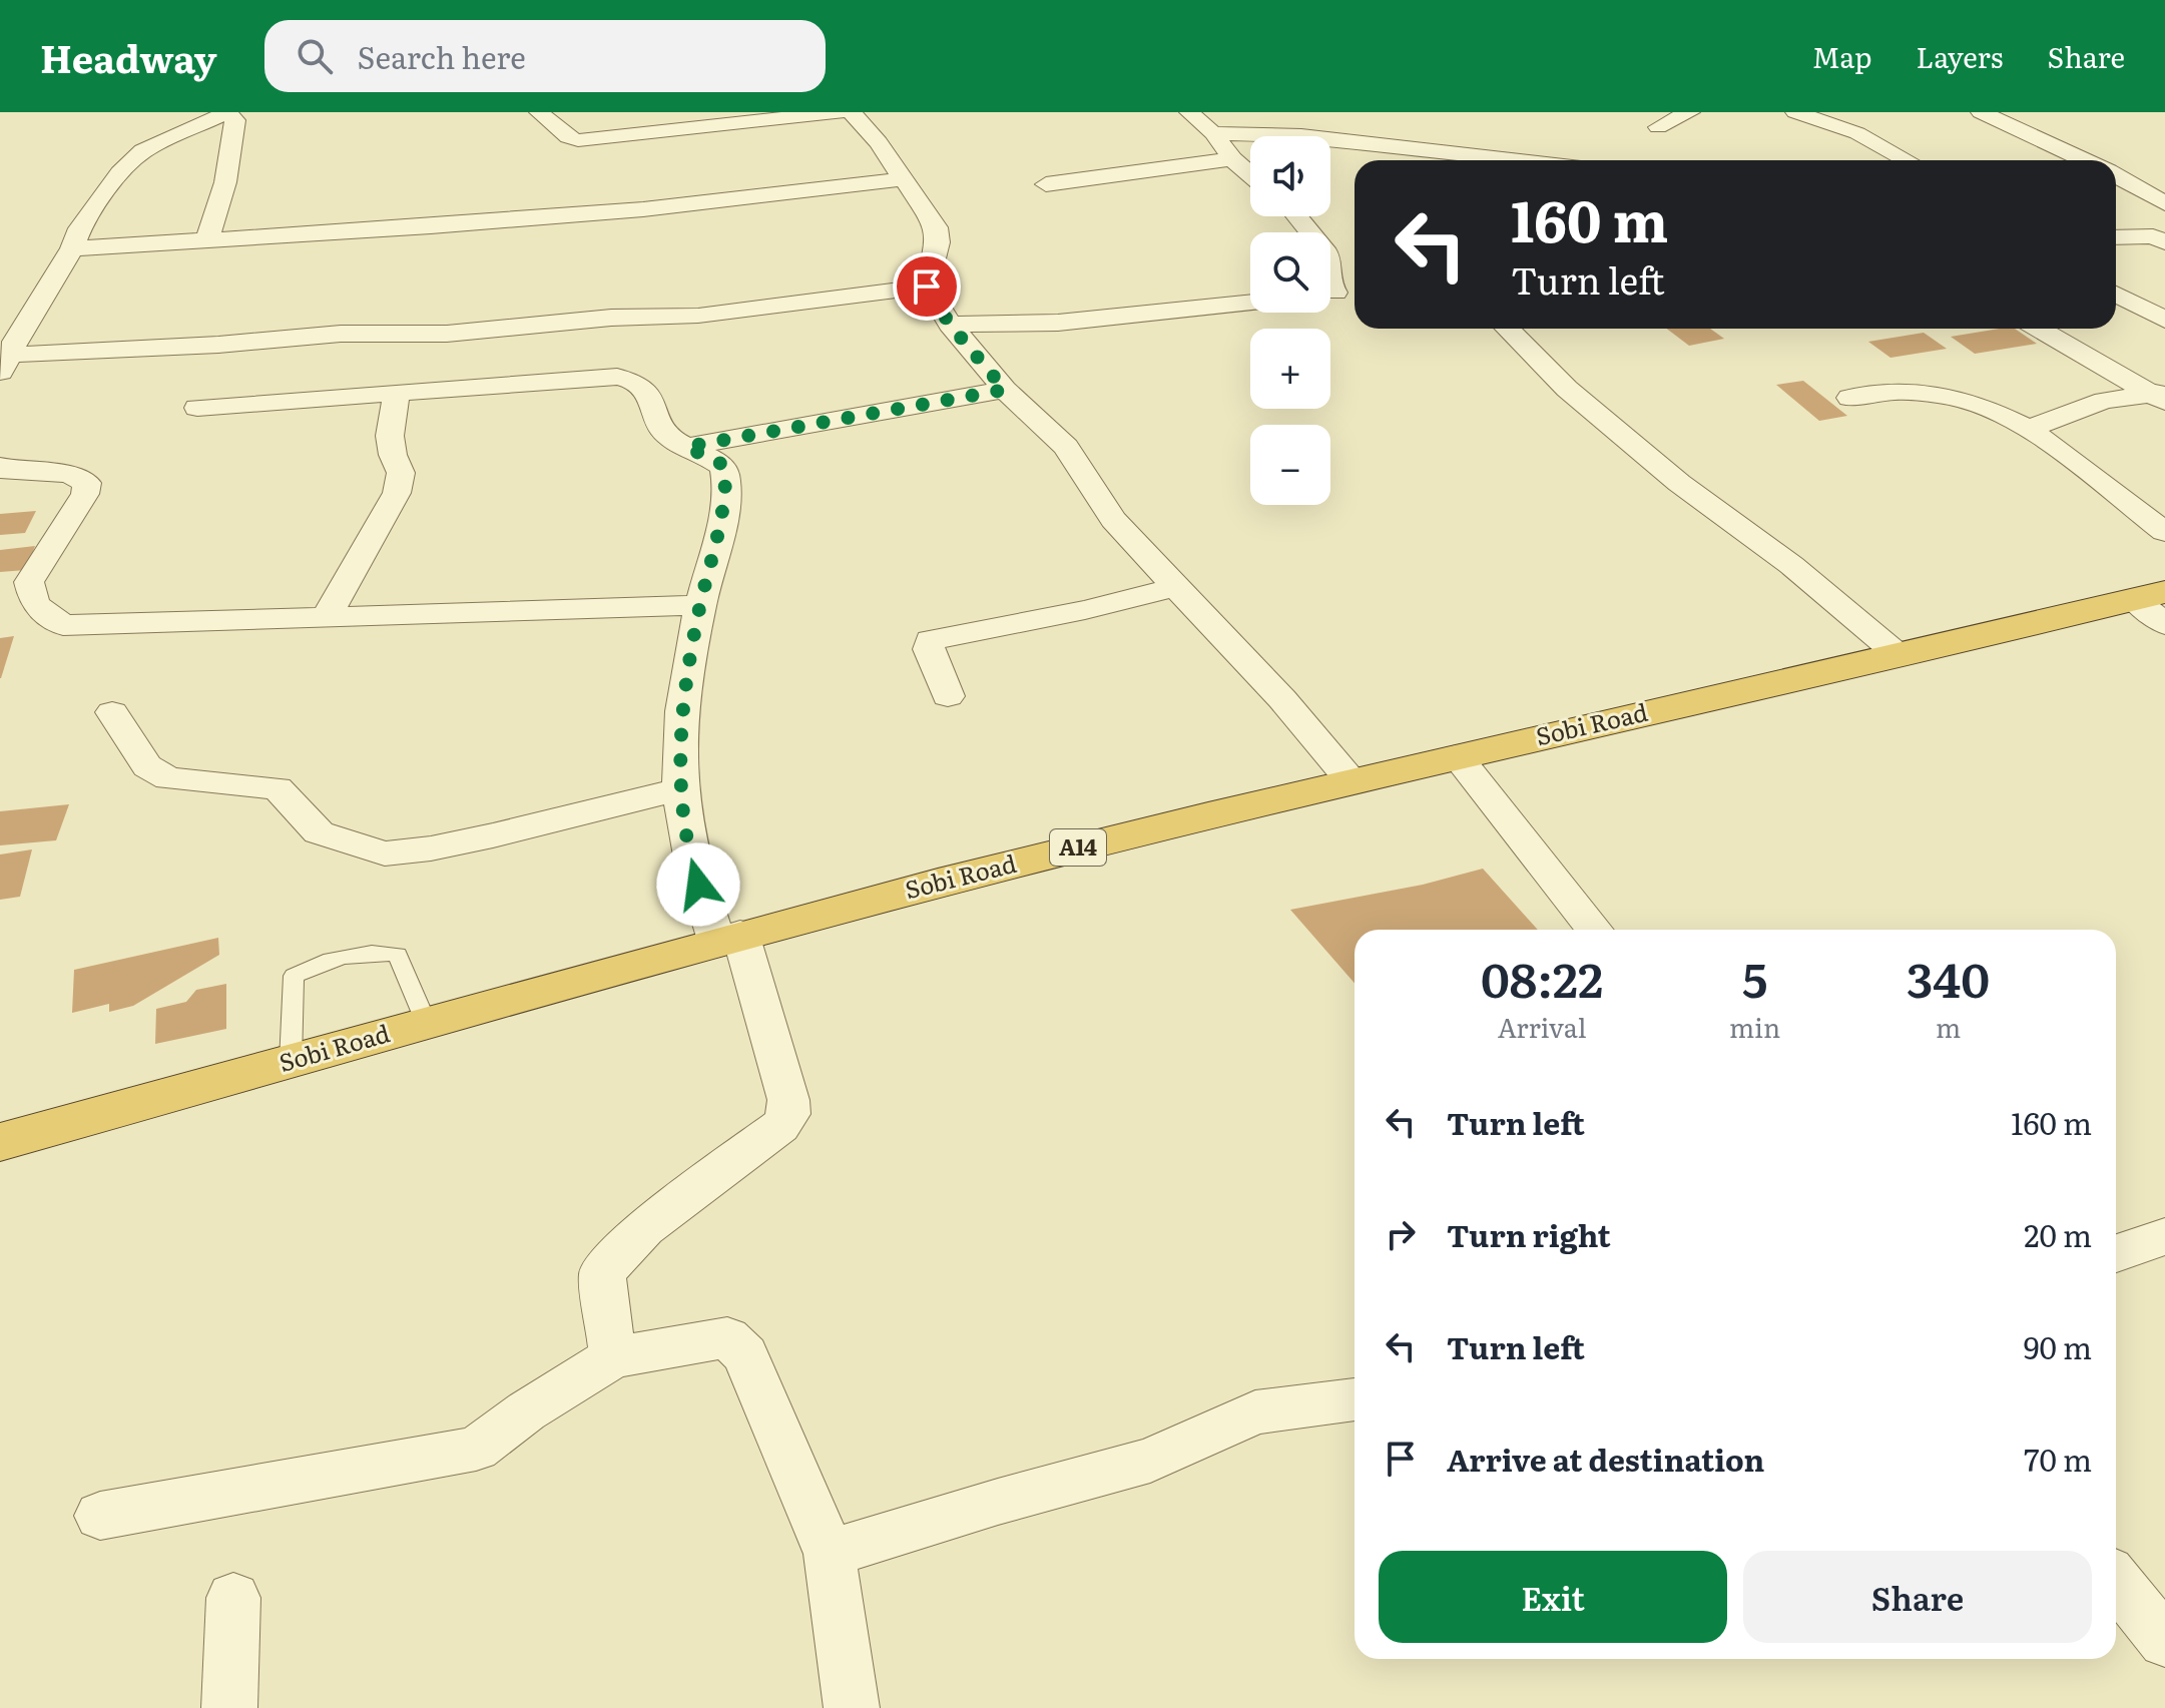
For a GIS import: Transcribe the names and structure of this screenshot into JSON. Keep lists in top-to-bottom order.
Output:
{
  "streets": {
    "highway": ["Sobi Road", "A14"]
  },
  "page": {
    "header": "Headway",
    "search": "Search here",
    "nav": ["Map", "Layers", "Share"],
    "map_buttons": ["+", "−"],
    "turn": ["160 m", "Turn left"],
    "eta": [
      "08:22",
      "Arrival",
      "5",
      "min",
      "340",
      "m"
    ],
    "list": [
      {
        "name": "Turn left",
        "value": "160 m"
      },
      {
        "name": "Turn right",
        "value": "20 m"
      },
      {
        "name": "Turn left",
        "value": "90 m"
      },
      {
        "name": "Arrive at destination",
        "value": "70 m"
      }
    ],
    "buttons": ["Exit", "Share"]
  }
}
